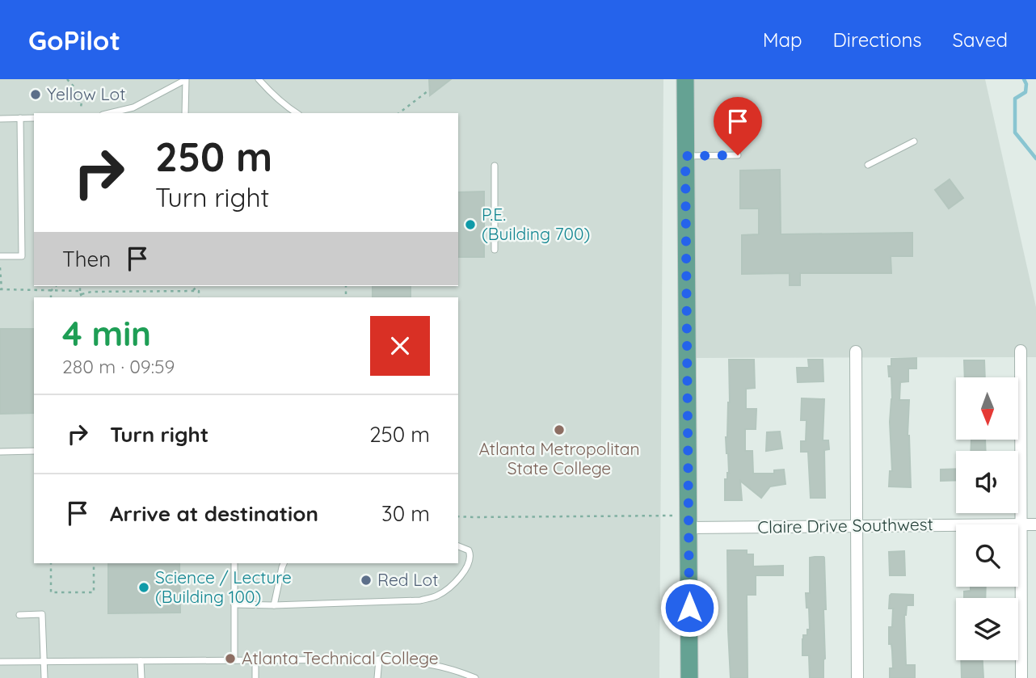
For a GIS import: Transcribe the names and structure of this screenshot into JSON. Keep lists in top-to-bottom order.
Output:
{
  "streets": {
    "street": ["Claire Drive Southwest"]
  },
  "places": [
    "Yellow Lot",
    "P.E. (Building 700)",
    "Atlanta Metropolitan State College",
    "Red Lot",
    "Science / Lecture (Building 100)",
    "Atlanta Technical College"
  ],
  "north": "bottom",
  "page": {
    "header": "GoPilot",
    "nav": ["Map", "Directions", "Saved"],
    "turn": ["250 m", "Turn right"],
    "then": "Then",
    "heading": ["4 min", "280 m · 09:59"],
    "list": [
      {
        "name": "Turn right",
        "value": "250 m"
      },
      {
        "name": "Arrive at destination",
        "value": "30 m"
      }
    ]
  }
}
